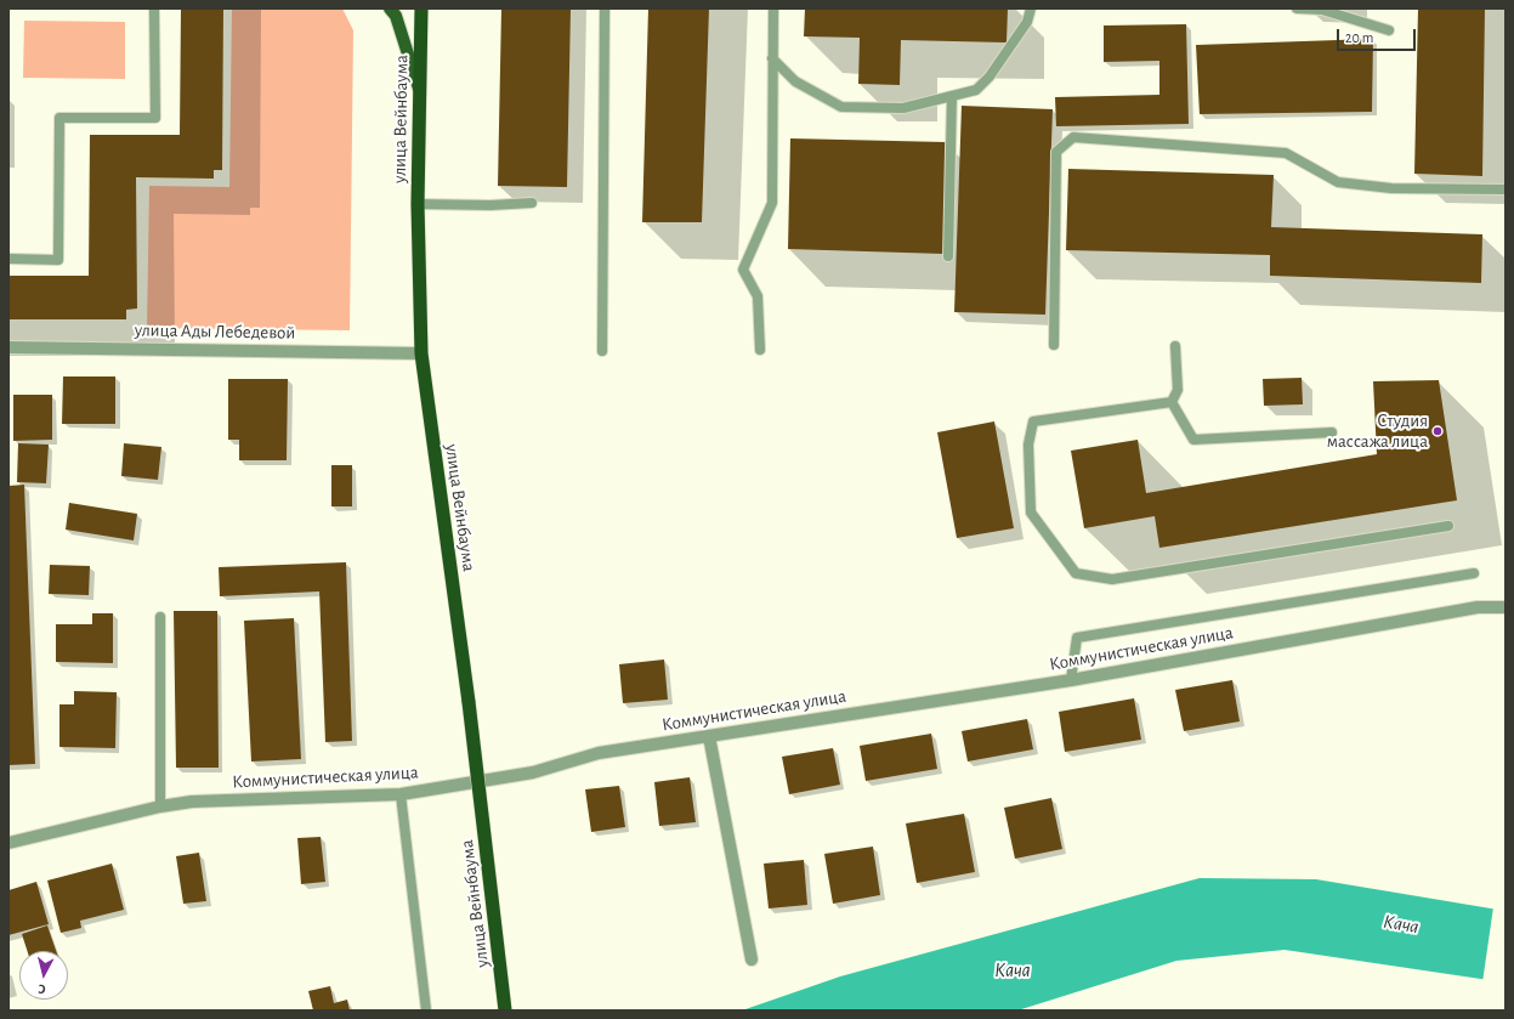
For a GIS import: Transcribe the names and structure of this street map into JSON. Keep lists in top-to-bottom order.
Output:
{
  "streets": {
    "highway": ["улица Вейнбаума"],
    "street": ["улица Ады Лебедевой", "Коммунистическая улица"]
  },
  "crossings": [
    ["улица Вейнбаума", "улица Ады Лебедевой"]
  ],
  "water": ["Кача"],
  "places": ["Студия массажа лица"],
  "scale_bar": "20 m",
  "north": "bottom"
}
